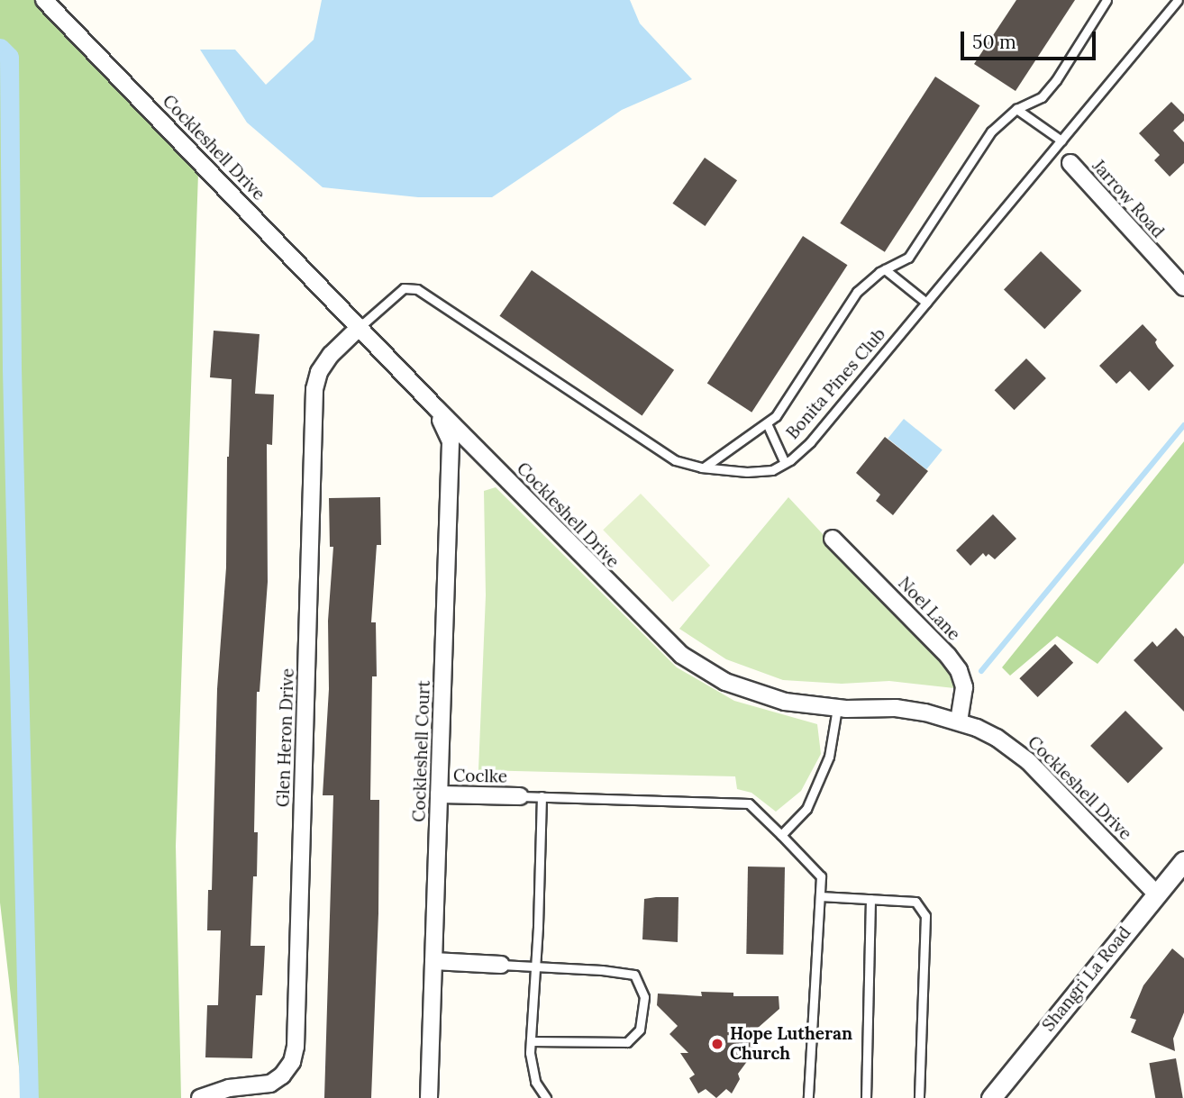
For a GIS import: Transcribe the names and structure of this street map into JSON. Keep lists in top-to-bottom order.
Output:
{
  "streets": {
    "street": [
      "Cockleshell Drive",
      "Jarrow Road",
      "Noel Lane",
      "Glen Heron Drive",
      "Cockleshell Court",
      "Coclke",
      "Shangri La Road"
    ],
    "lane": ["Bonita Pines Club"]
  },
  "crossings": [
    ["Cockleshell Drive", "Bonita Pines Club"],
    ["Cockleshell Drive", "Noel Lane"],
    ["Cockleshell Drive", "Glen Heron Drive"],
    ["Cockleshell Drive", "Cockleshell Court"],
    ["Cockleshell Drive", "Shangri La Road"],
    ["Bonita Pines Club", "Glen Heron Drive"],
    ["Cockleshell Court", "Coclke"]
  ],
  "places": ["Hope Lutheran Church"],
  "scale_bar": "50 m"
}
